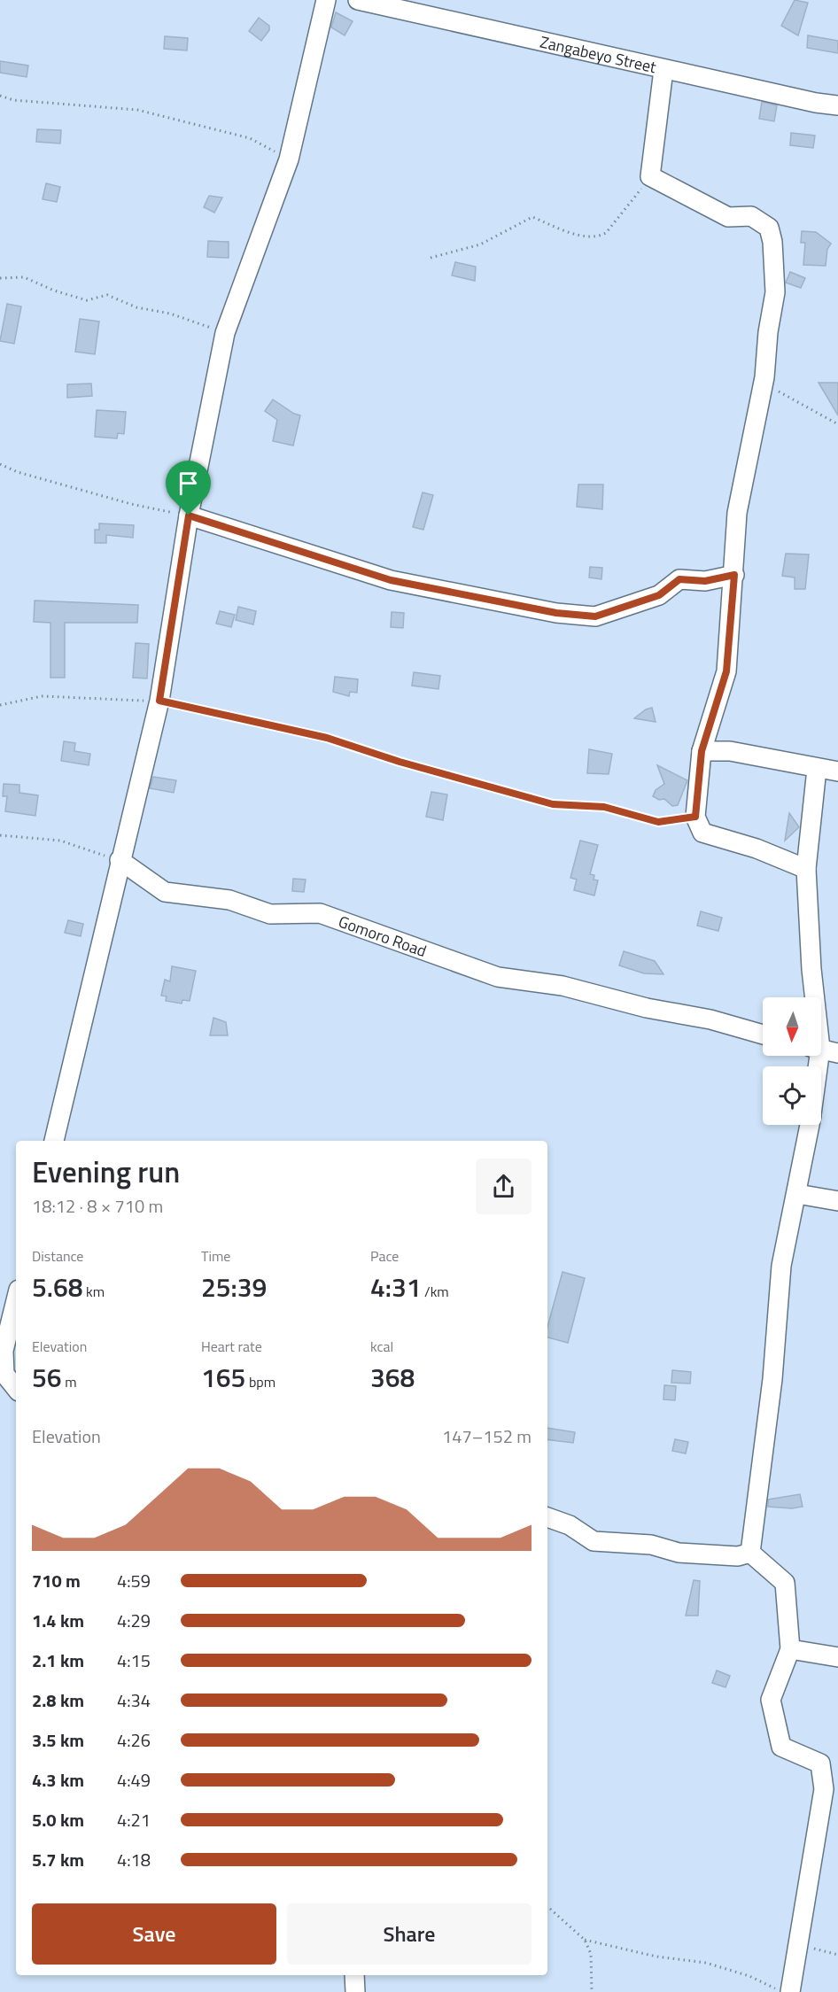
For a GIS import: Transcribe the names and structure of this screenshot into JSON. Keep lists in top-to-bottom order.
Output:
{
  "streets": {
    "street": ["Zangabeyo Street", "Gomoro Road"]
  },
  "north": "bottom",
  "page": {
    "heading": ["Evening run", "18:12 · 8 × 710 m"],
    "stats": [
      ["Distance", "5.68 km"],
      ["Time", "25:39"],
      ["Pace", "4:31 /km"],
      ["Elevation", "56 m"],
      ["Heart rate", "165 bpm"],
      ["kcal", "368"]
    ],
    "chart": ["Elevation", "147–152 m"],
    "list": [
      {
        "name": "710 m",
        "note": "4:59"
      },
      {
        "name": "1.4 km",
        "note": "4:29"
      },
      {
        "name": "2.1 km",
        "note": "4:15"
      },
      {
        "name": "2.8 km",
        "note": "4:34"
      },
      {
        "name": "3.5 km",
        "note": "4:26"
      },
      {
        "name": "4.3 km",
        "note": "4:49"
      },
      {
        "name": "5.0 km",
        "note": "4:21"
      },
      {
        "name": "5.7 km",
        "note": "4:18"
      }
    ],
    "buttons": ["Save", "Share"]
  }
}
